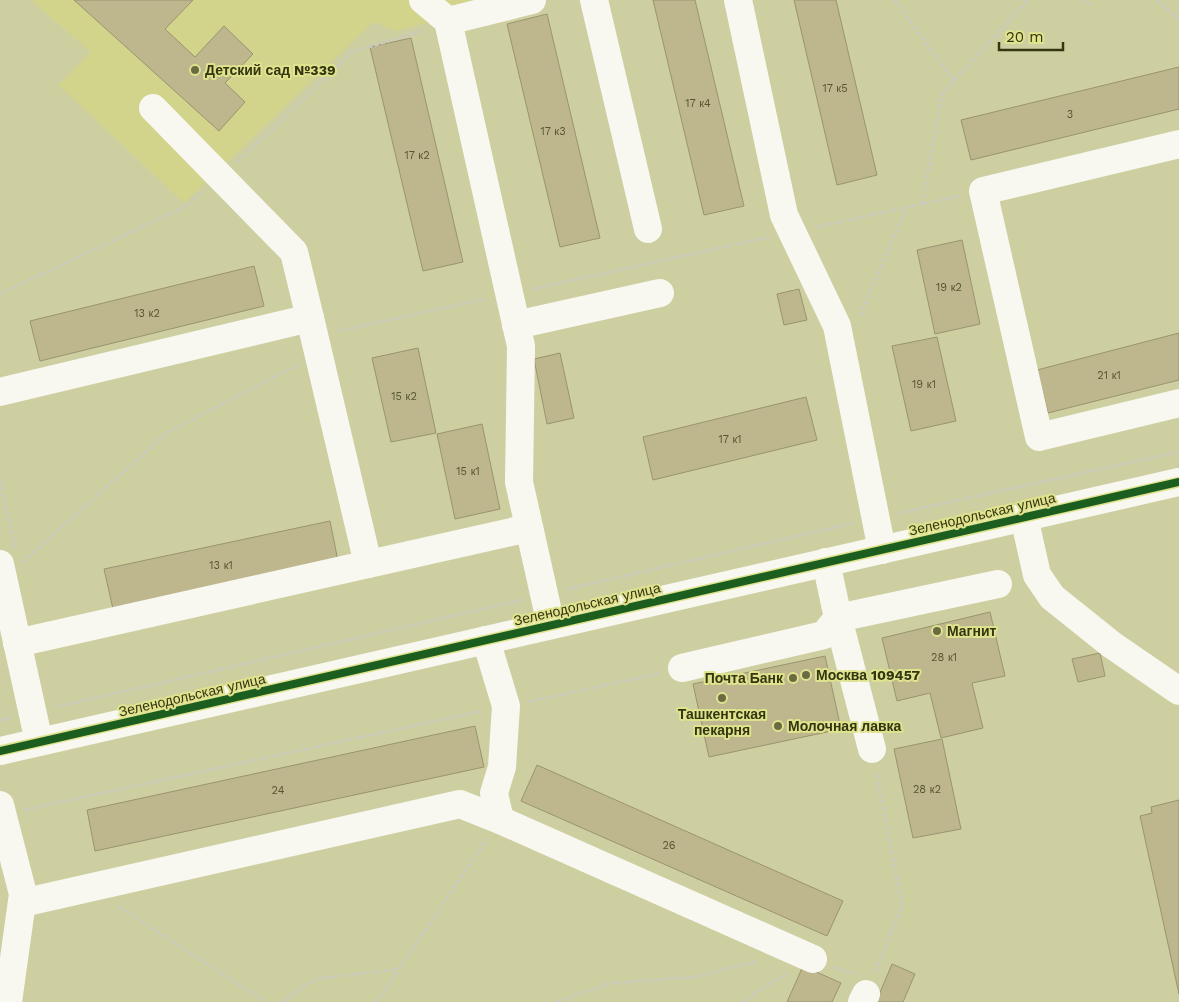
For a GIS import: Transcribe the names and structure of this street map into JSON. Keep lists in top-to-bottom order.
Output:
{
  "streets": {
    "street": ["Зеленодольская улица"]
  },
  "places": [
    "Детский сад №339",
    "Магнит",
    "Москва 109457",
    "Почта Банк",
    "Ташкентская пекарня",
    "Молочная лавка"
  ],
  "house_numbers": [
    "17 к5",
    "17 к4",
    "3",
    "17 к3",
    "17 к2",
    "19 к2",
    "13 к2",
    "21 к1",
    "19 к1",
    "15 к2",
    "17 к1",
    "15 к1",
    "13 к1",
    "28 к1",
    "28 к2",
    "24",
    "26"
  ],
  "scale_bar": "20 m"
}
